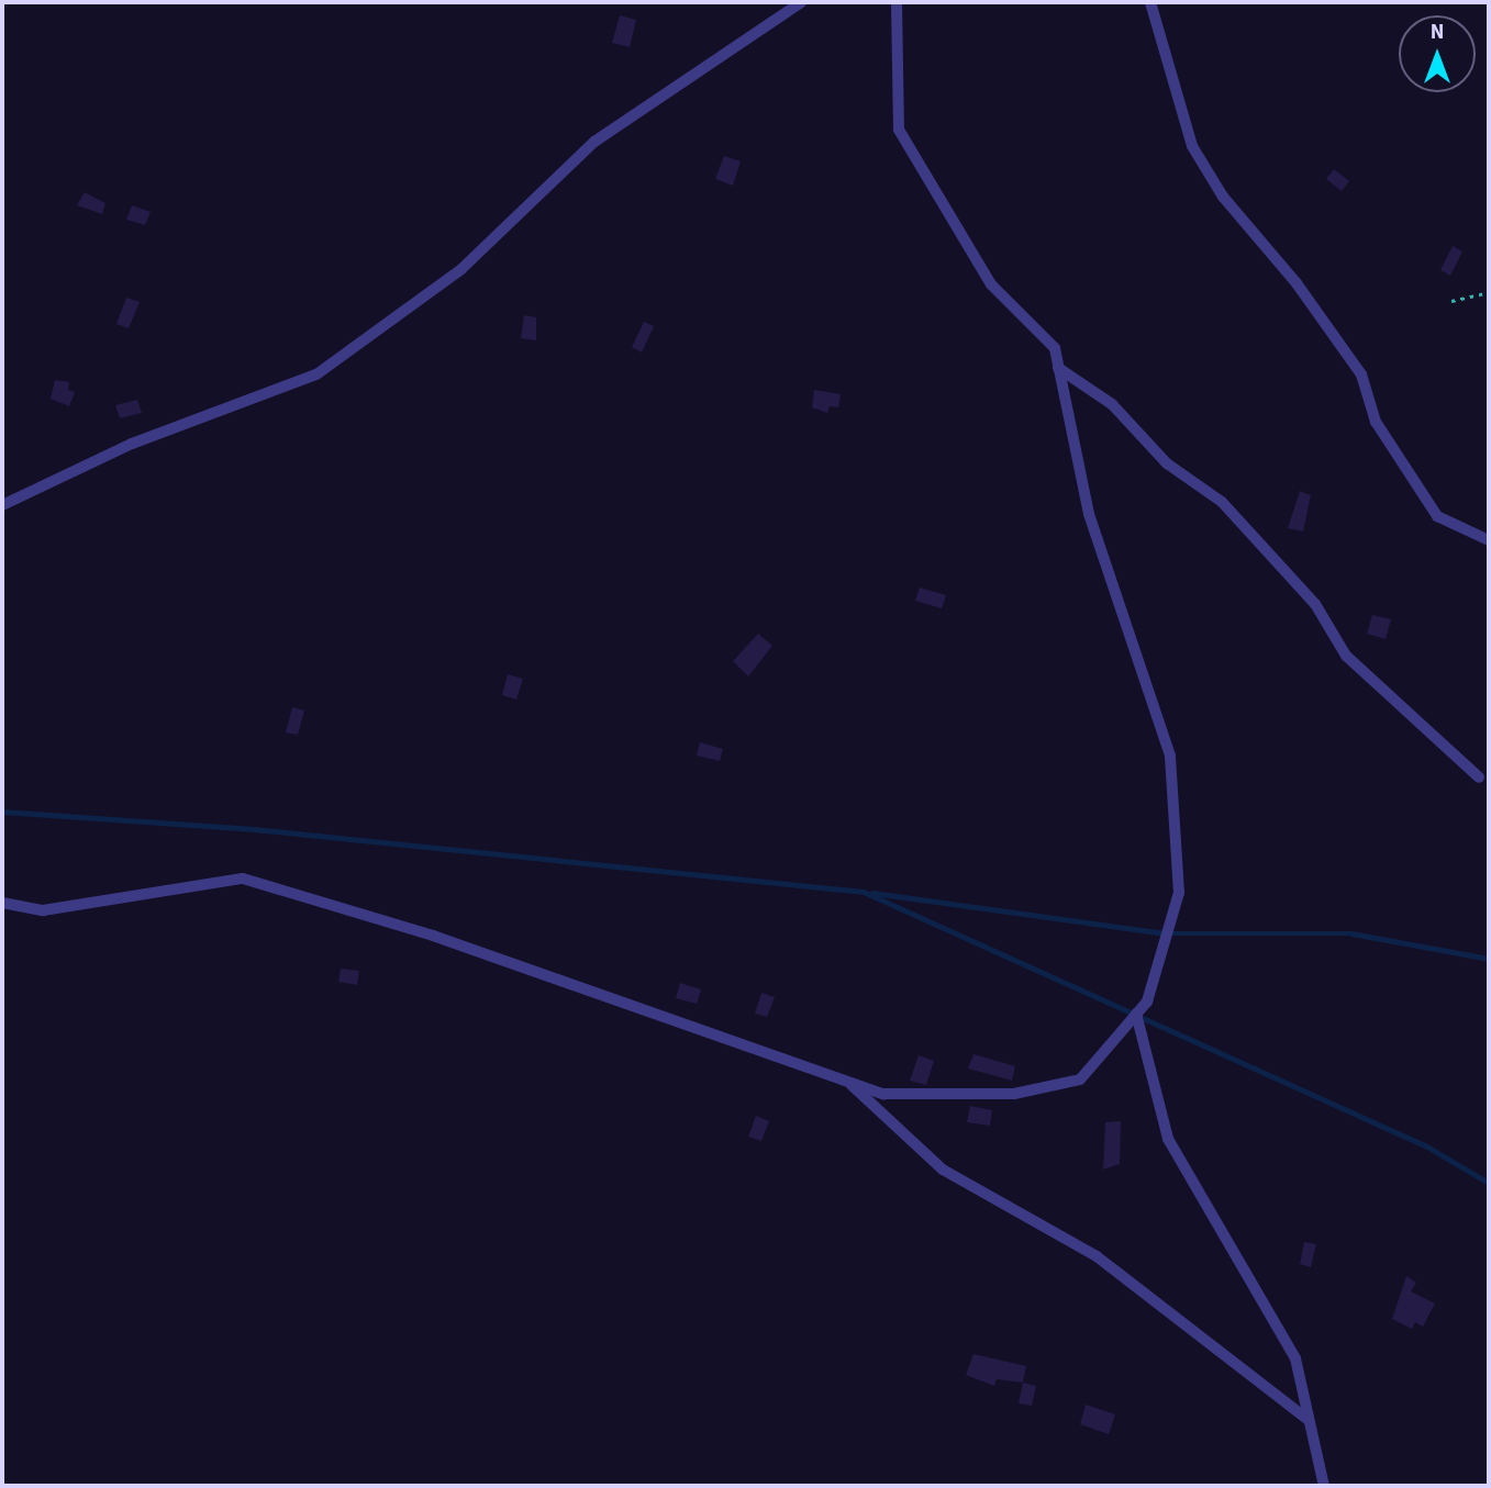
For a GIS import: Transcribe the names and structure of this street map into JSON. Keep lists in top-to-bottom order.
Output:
{
  "north": "top"
}
